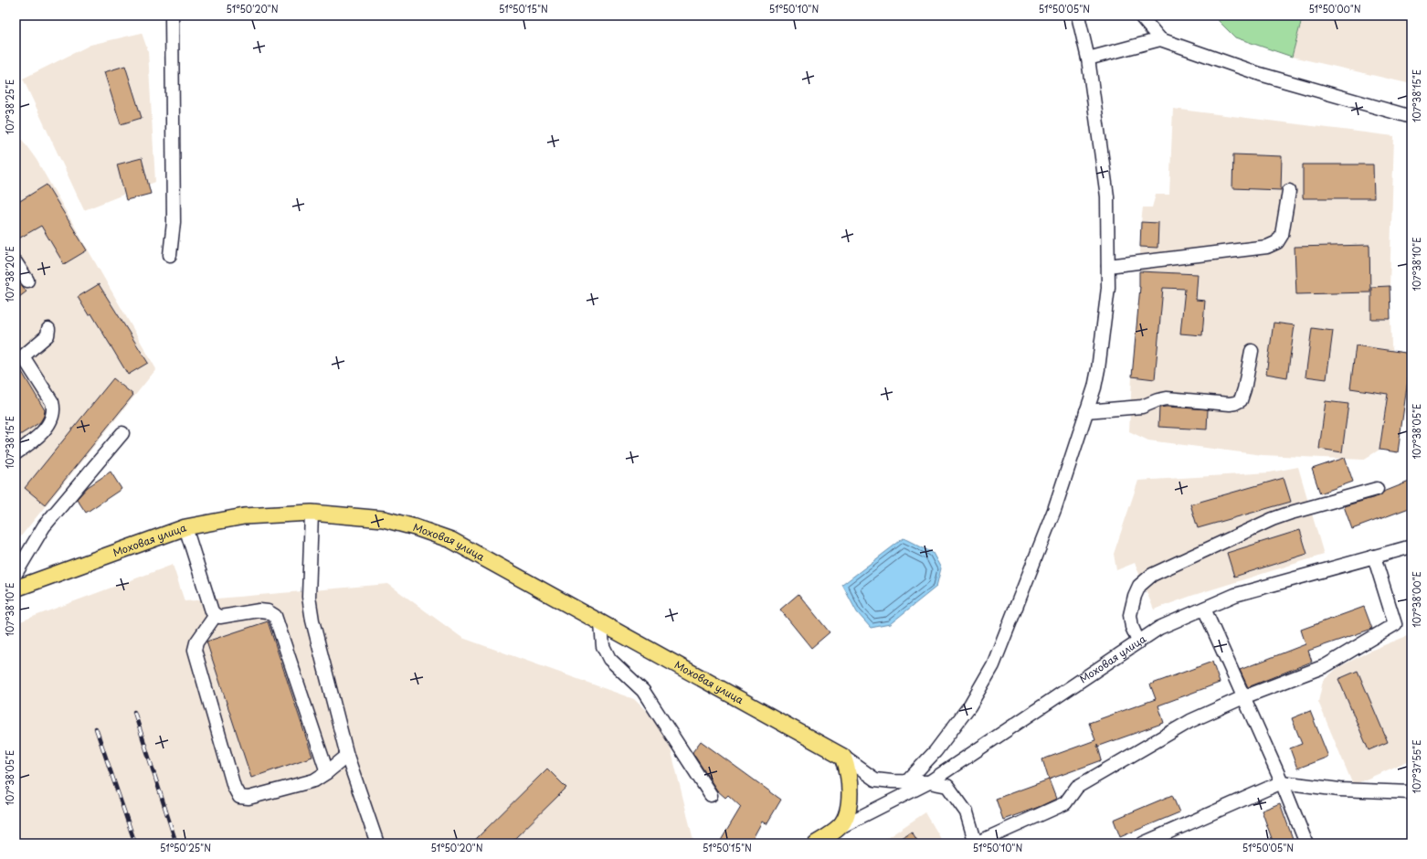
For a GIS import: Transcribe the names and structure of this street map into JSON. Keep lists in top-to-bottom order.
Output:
{
  "streets": {
    "main road": ["Моховая улица"]
  },
  "coordinates": [
    "51°50'20\"N",
    "51°50'15\"N",
    "51°50'10\"N",
    "51°50'05\"N",
    "51°50'00\"N",
    "107°38'15\"E",
    "107°38'25\"E",
    "107°38'10\"E",
    "107°38'20\"E",
    "107°38'05\"E",
    "107°38'00\"E",
    "107°37'55\"E",
    "51°50'25\"N"
  ]
}
